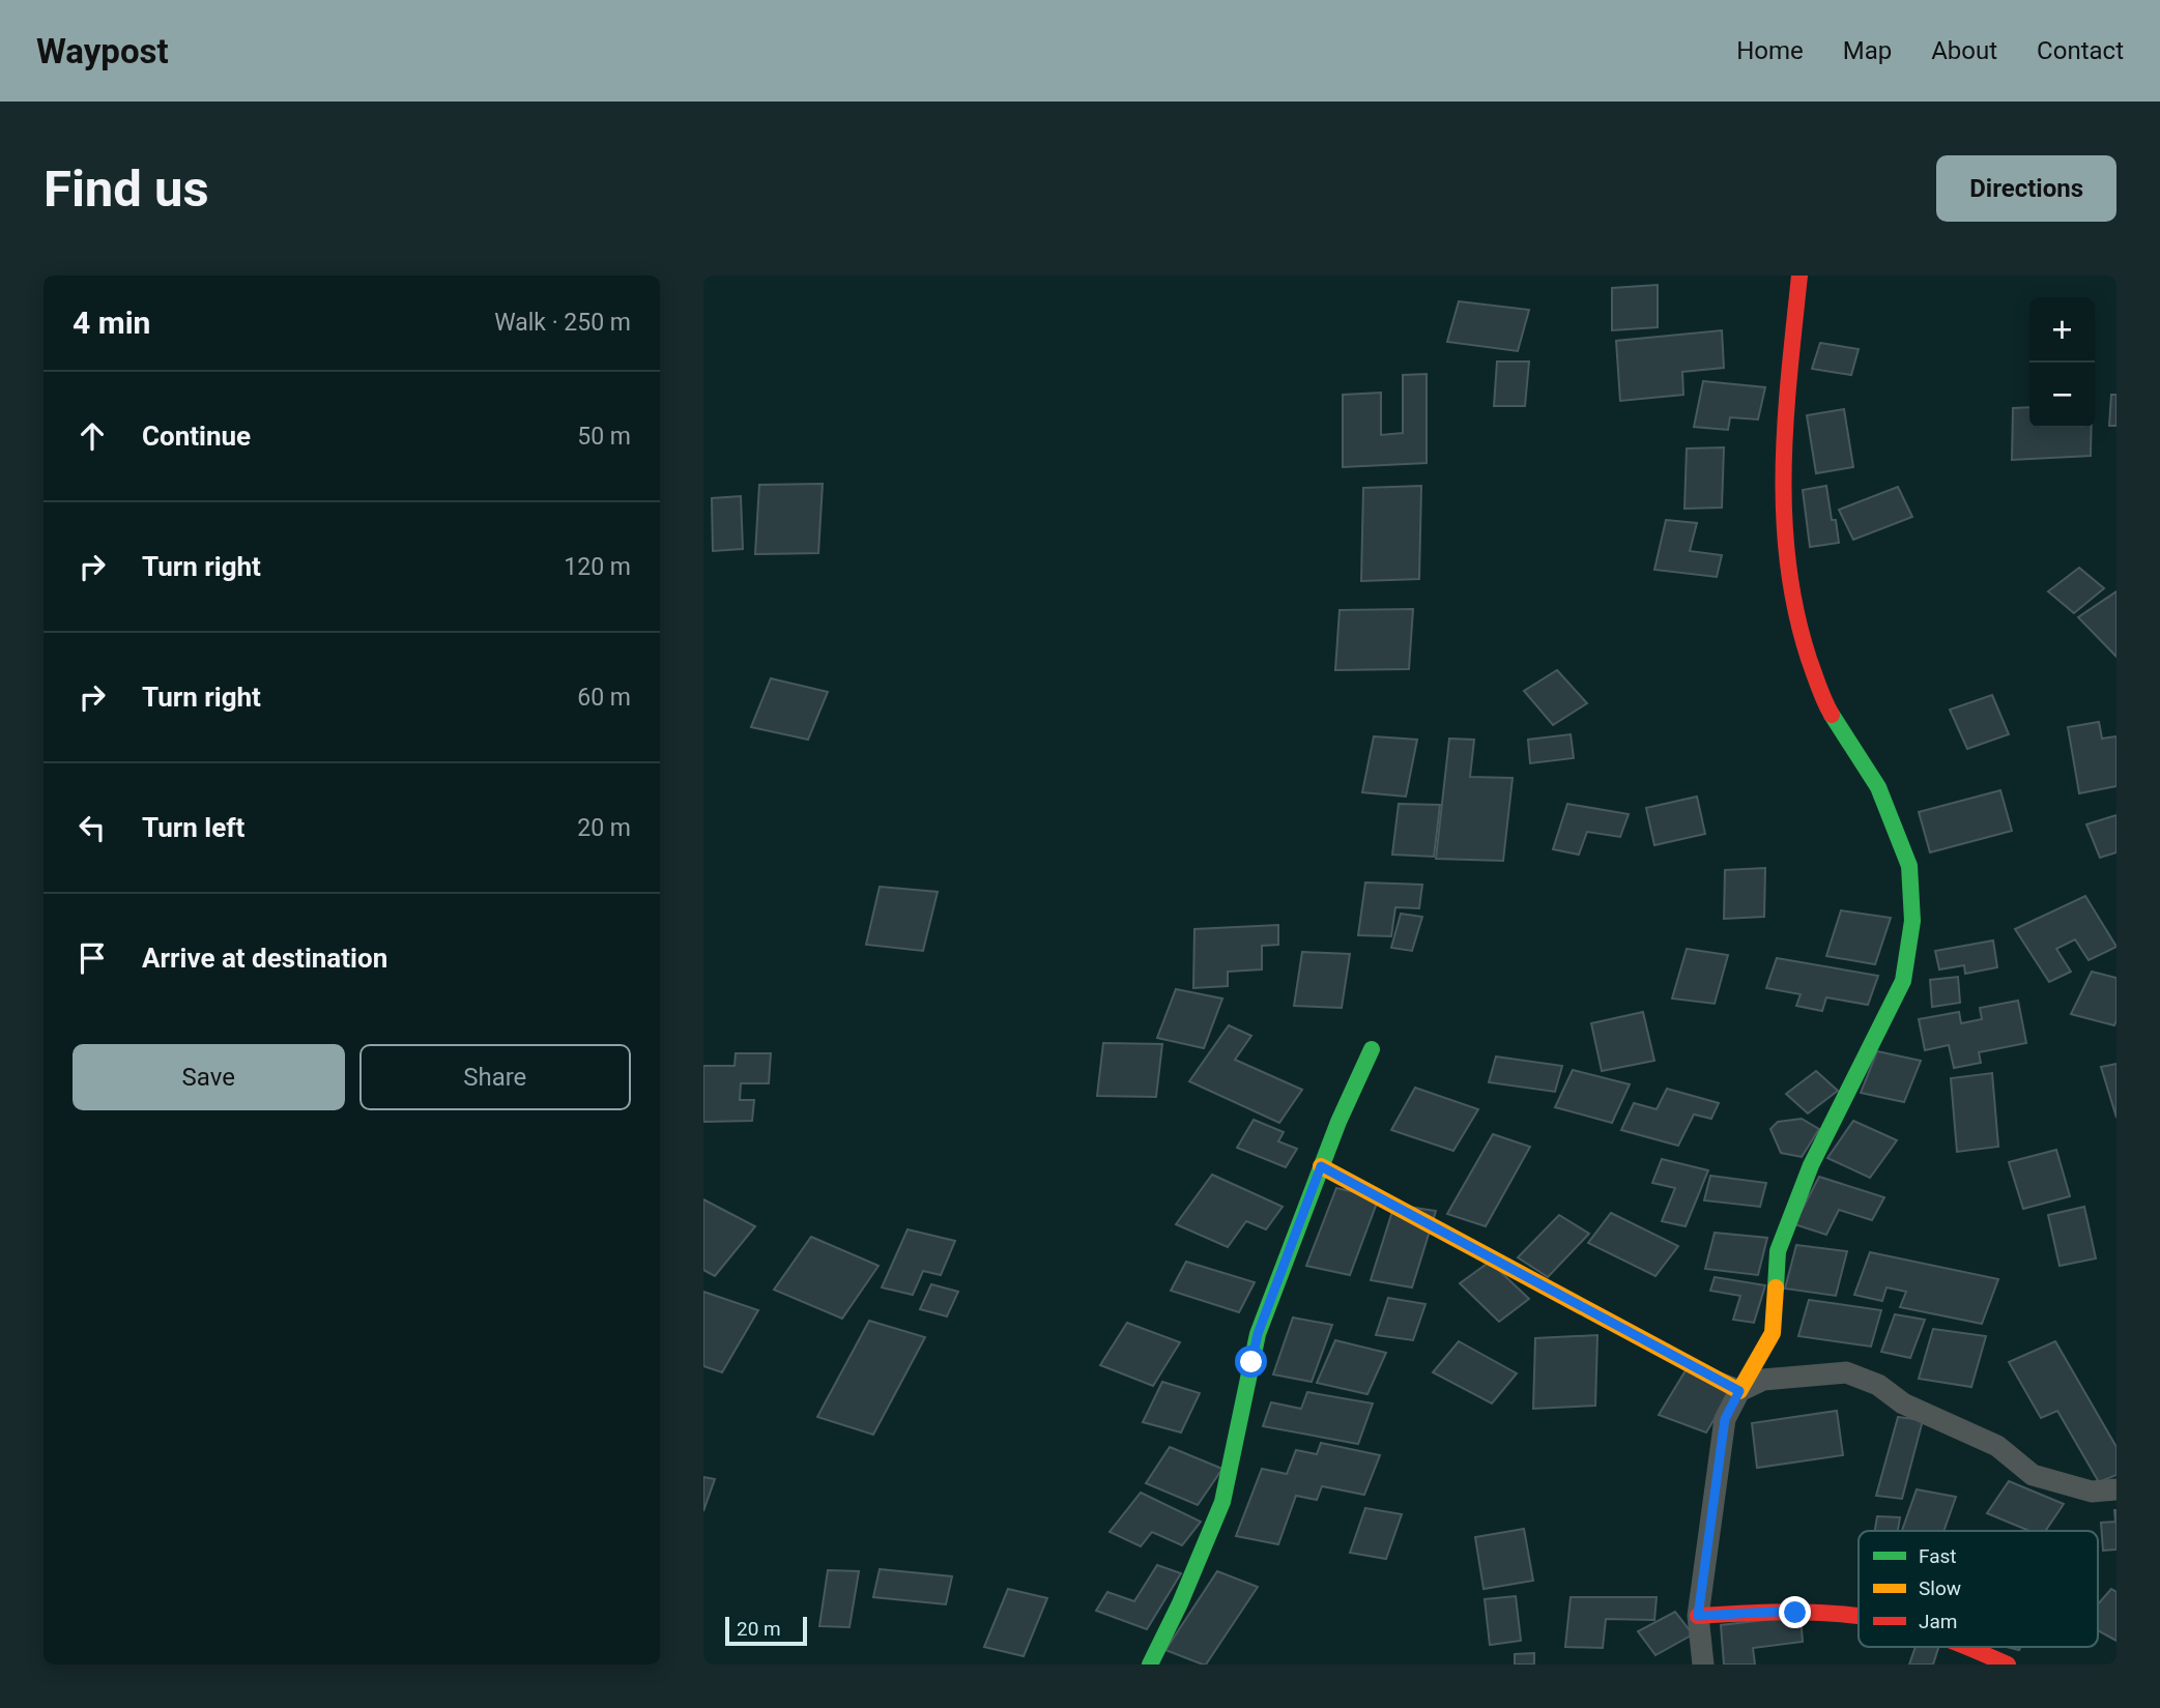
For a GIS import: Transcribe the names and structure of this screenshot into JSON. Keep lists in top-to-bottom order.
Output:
{
  "legend": ["Fast", "Slow", "Jam"],
  "scale_bar": "20 m",
  "page": {
    "header": "Waypost",
    "nav": [
      "Home",
      "Map",
      "About",
      "Contact"
    ],
    "buttons": [
      "Directions",
      ["Save", "Share"]
    ],
    "title": "Find us",
    "heading": ["4 min", "Walk · 250 m"],
    "map_buttons": ["+", "−"],
    "list": [
      ["Continue", "50 m"],
      ["Turn right", "120 m"],
      ["Turn right", "60 m"],
      ["Turn left", "20 m"],
      "Arrive at destination"
    ],
    "scale": "20 m"
  }
}
